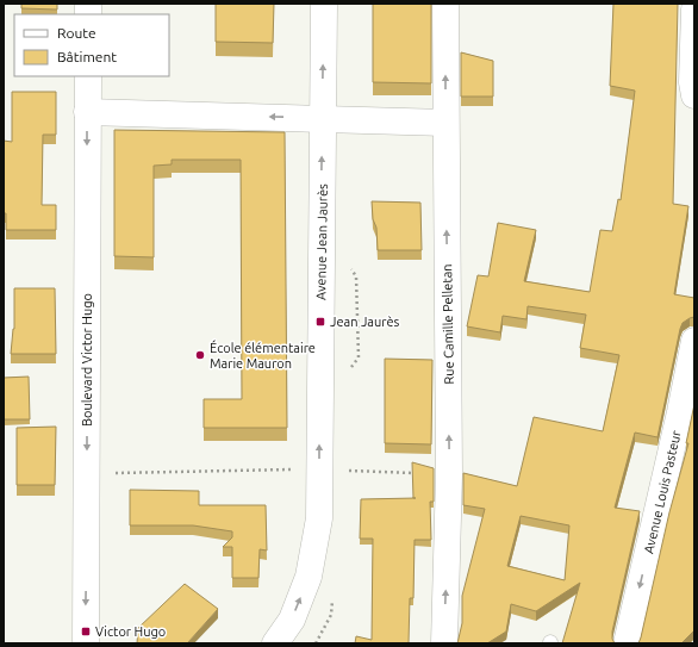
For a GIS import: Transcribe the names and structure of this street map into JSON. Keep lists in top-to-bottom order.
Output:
{
  "streets": {
    "street": [
      "Avenue Jean Jaurès",
      "Rue Camille Pelletan",
      "Boulevard Victor Hugo",
      "Avenue Louis Pasteur"
    ]
  },
  "one_way": [
    "Avenue Jean Jaurès",
    "Rue Camille Pelletan",
    "Boulevard Victor Hugo",
    "Avenue Louis Pasteur"
  ],
  "places": {
    "transit": ["Jean Jaurès", "Victor Hugo"],
    "other": ["École élémentaire Marie Mauron"]
  },
  "legend": ["Route", "Bâtiment"]
}
